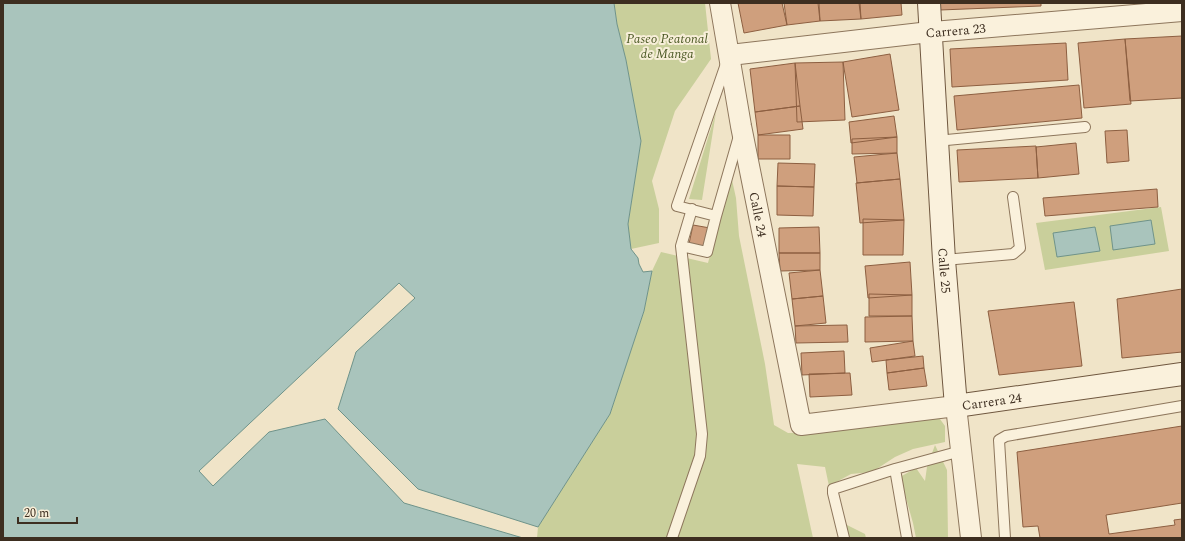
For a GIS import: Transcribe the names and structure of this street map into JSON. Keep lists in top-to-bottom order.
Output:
{
  "streets": {
    "main road": ["Calle 25", "Carrera 24"],
    "street": ["Carrera 23", "Calle 24"]
  },
  "crossings": [
    ["Carrera 23", "Calle 24"],
    ["Carrera 23", "Calle 25"],
    ["Calle 24", "Carrera 24"],
    ["Calle 25", "Carrera 24"]
  ],
  "parks": ["Paseo Peatonal de Manga"],
  "scale_bar": "20 m"
}
